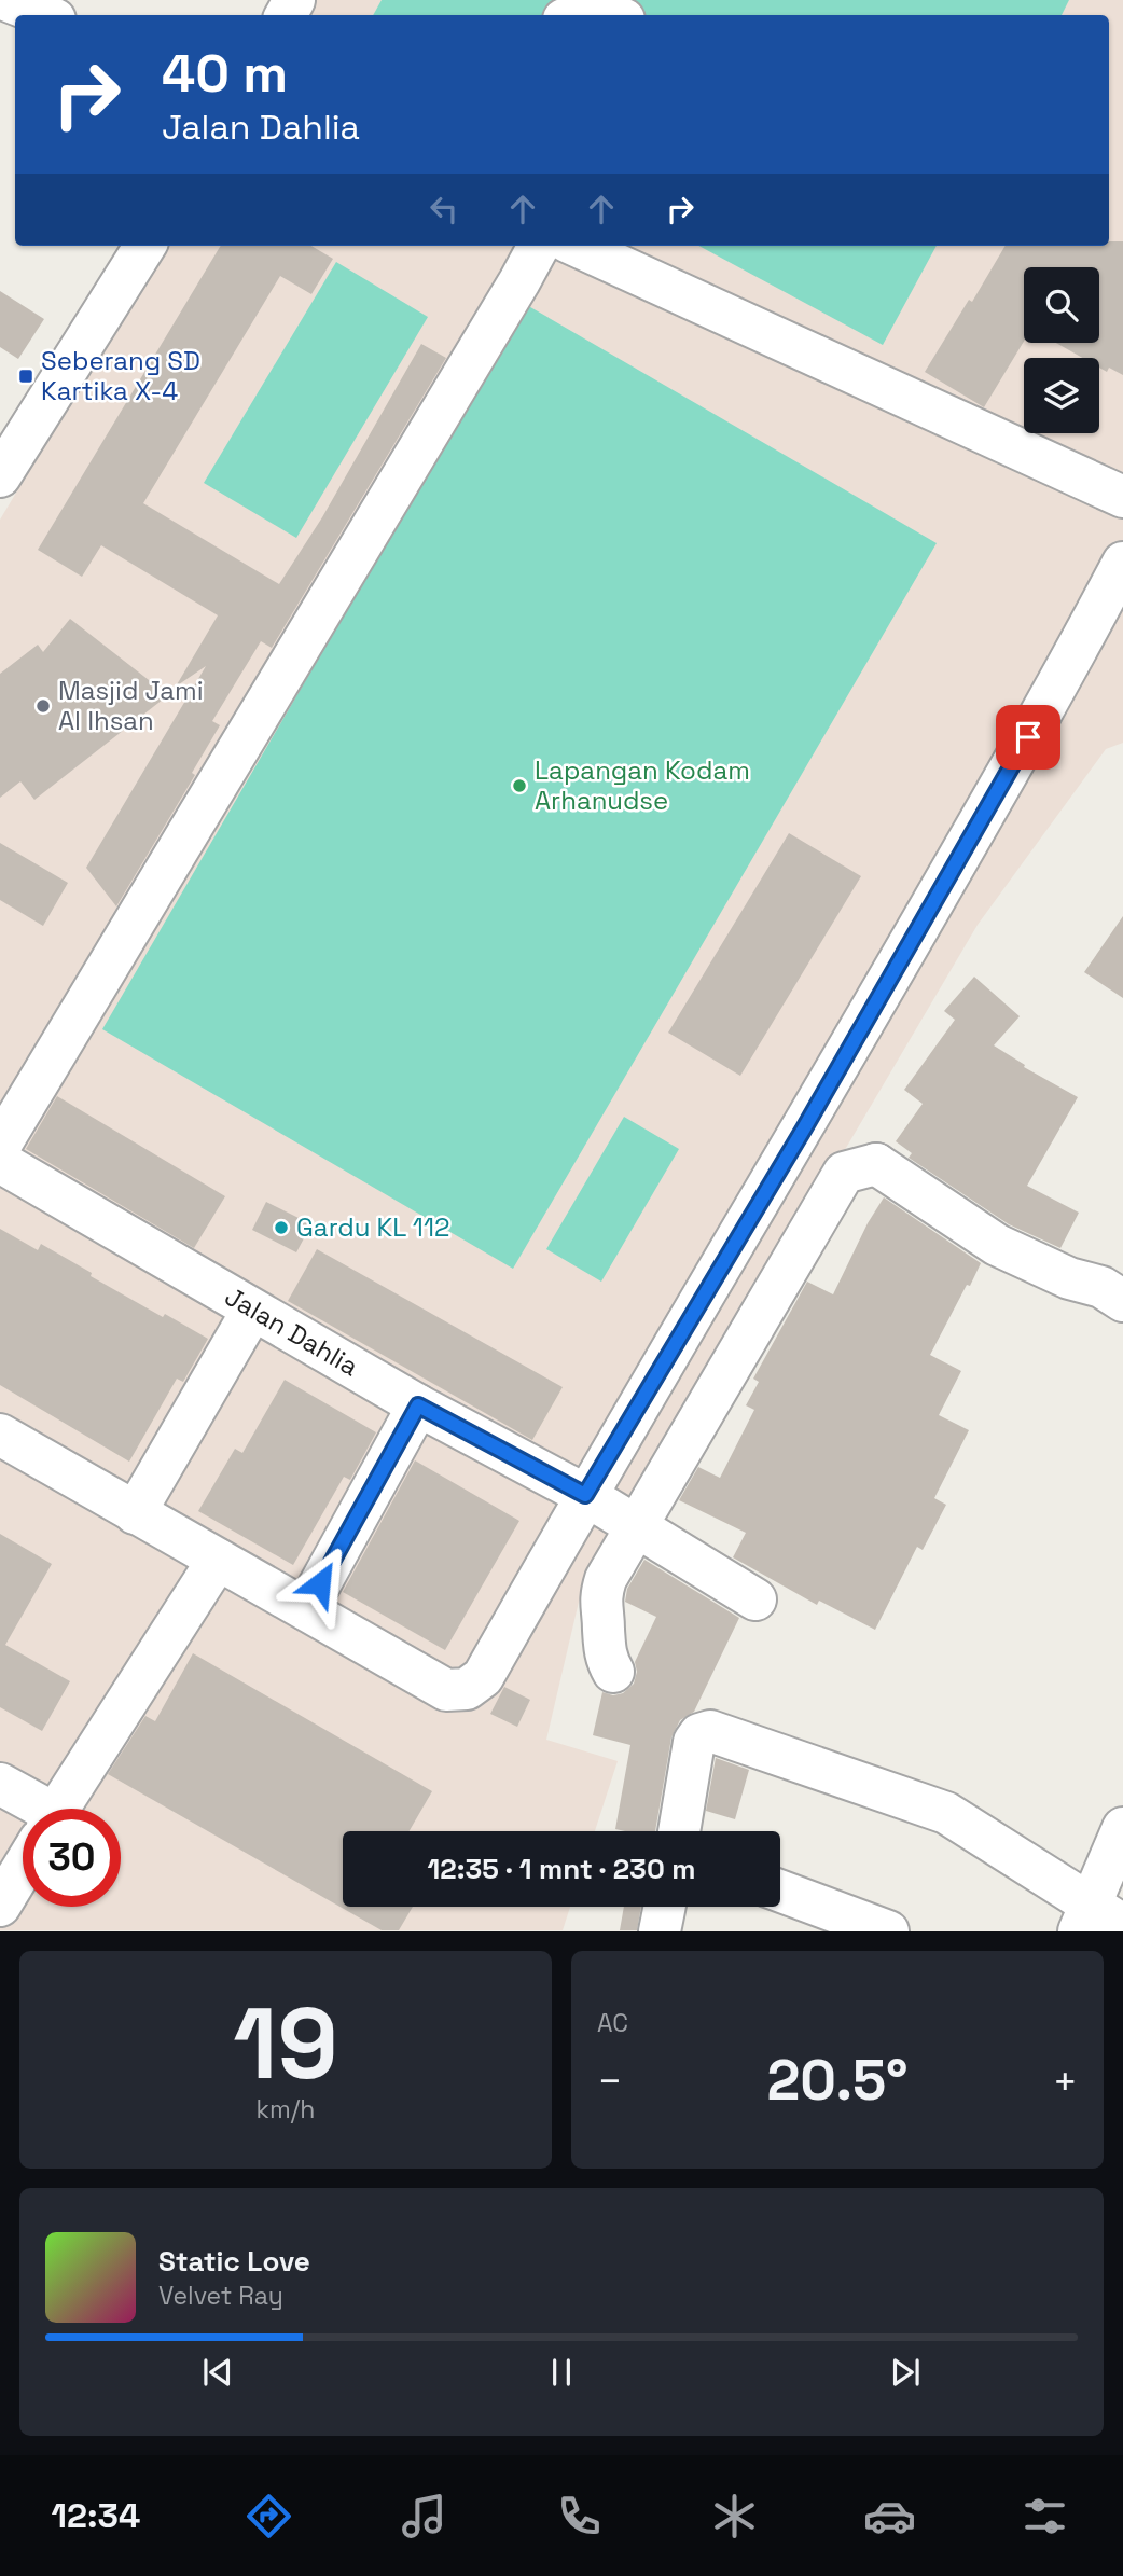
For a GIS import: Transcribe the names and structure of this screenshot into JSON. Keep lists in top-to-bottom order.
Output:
{
  "streets": {
    "street": ["Jalan Dahlia"]
  },
  "places": {
    "transit": ["Seberang SD Kartika X-4"],
    "other": ["Masjid Jami Al Ihsan", "Lapangan Kodam Arhanudse", "Gardu KL 112"]
  },
  "page": {
    "turn": ["40 m", "Jalan Dahlia"],
    "limit": "30",
    "trip": "12:35 · 1 mnt · 230 m",
    "tile": [
      ["19", "km/h"],
      "AC"
    ],
    "heat": ["−", "20.5°", "+"],
    "song": ["Static Love", "Velvet Ray"],
    "tabs": "12:34"
  }
}
